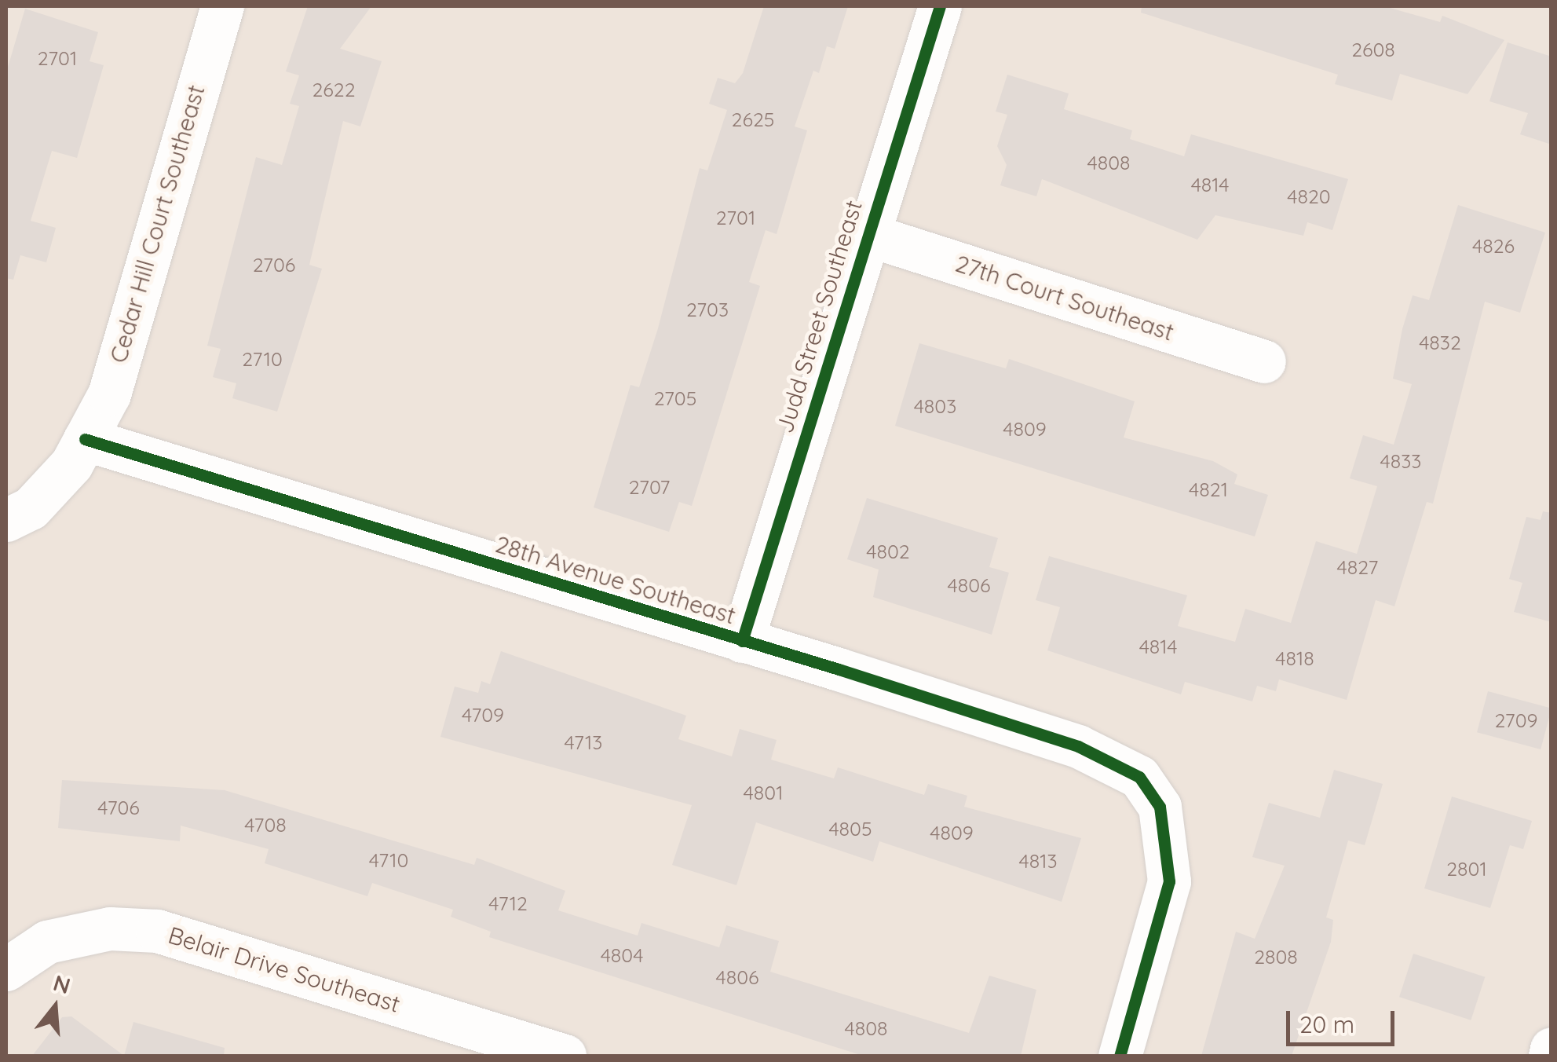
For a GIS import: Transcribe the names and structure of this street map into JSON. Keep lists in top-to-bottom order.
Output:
{
  "streets": {
    "street": [
      "Cedar Hill Court Southeast",
      "27th Court Southeast",
      "Judd Street Southeast",
      "28th Avenue Southeast",
      "Belair Drive Southeast"
    ]
  },
  "crossings": [
    ["Cedar Hill Court Southeast", "28th Avenue Southeast"],
    ["27th Court Southeast", "Judd Street Southeast"],
    ["Judd Street Southeast", "28th Avenue Southeast"]
  ],
  "house_numbers": [
    "2608",
    "2701",
    "2622",
    "2625",
    "4808",
    "4814",
    "4820",
    "2701",
    "4826",
    "2706",
    "2703",
    "4832",
    "2710",
    "2705",
    "4803",
    "4809",
    "4833",
    "2707",
    "4821",
    "4802",
    "4827",
    "4806",
    "4814",
    "4818",
    "4709",
    "2709",
    "4713",
    "4801",
    "4706",
    "4708",
    "4805",
    "4809",
    "4710",
    "4813",
    "2801",
    "4712",
    "4804",
    "2808",
    "4806",
    "4808"
  ],
  "scale_bar": "20 m",
  "north": "top"
}
